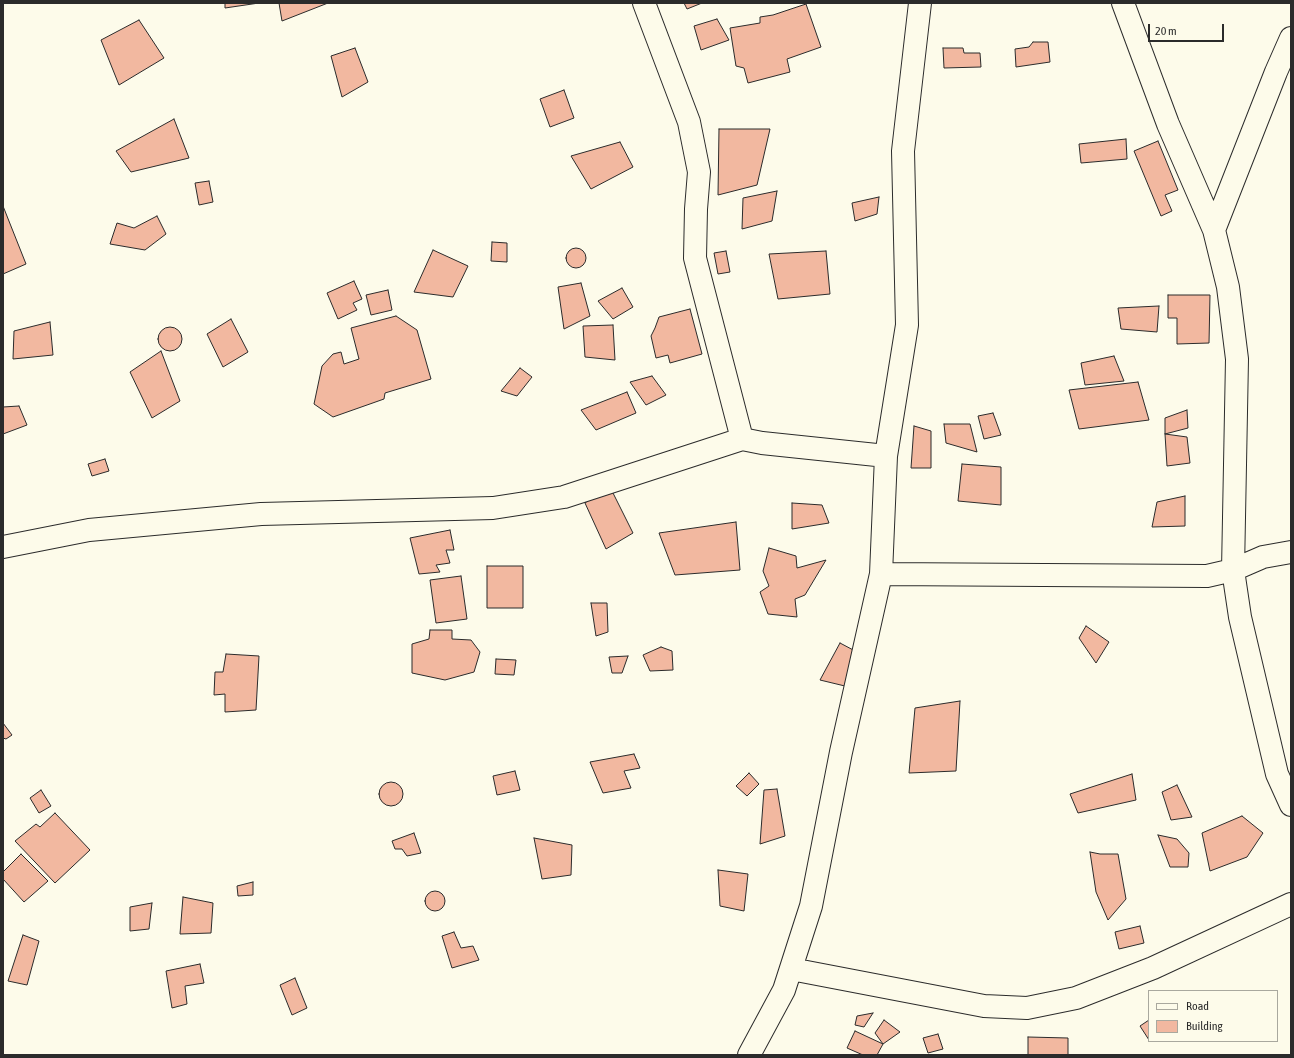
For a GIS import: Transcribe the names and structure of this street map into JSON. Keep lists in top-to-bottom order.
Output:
{
  "legend": ["Road", "Building"],
  "scale_bar": "20 m"
}
